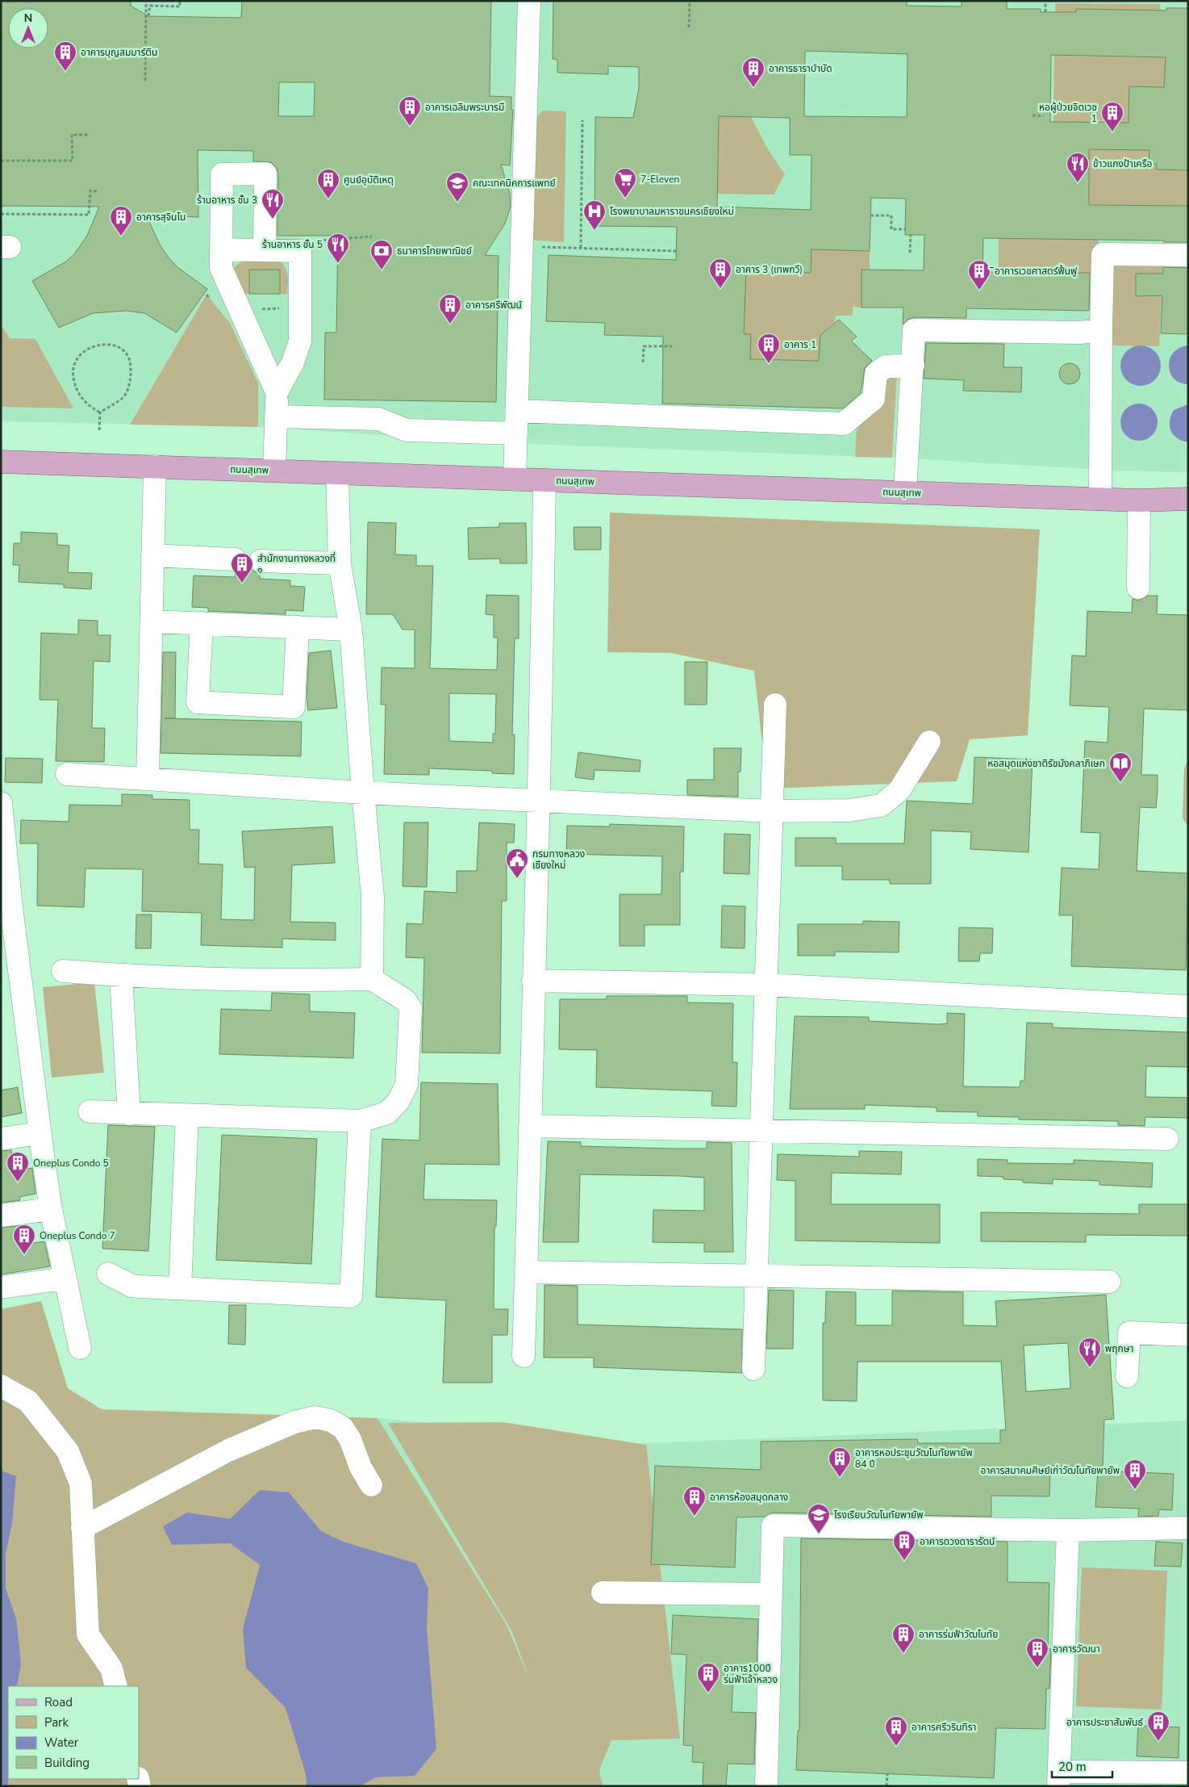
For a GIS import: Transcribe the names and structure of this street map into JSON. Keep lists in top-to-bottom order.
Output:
{
  "streets": {
    "main road": ["ถนนสุเทพ"]
  },
  "places": {
    "building": [
      "อาคารบุญสมมาร์ติน",
      "อาคารธาราบำบัด",
      "อาคารเฉลิมพระบารมี",
      "หอผู้ป่วยจิตเวช 1",
      "ศูนย์อุบัติเหตุ",
      "อาคารสุจินโน",
      "อาคาร 3 (เทพกวี)",
      "ิอาคารเวชศาสตร์ฟื้นฟู",
      "อาคารศรีพัฒน์",
      "อาคาร 1",
      "สำนักงานทางหลวงที่ ๑",
      "Oneplus Condo 5",
      "Oneplus Condo 7",
      "อาคารหอประชุมวัฒโนทัยพายัพ 84 ปี",
      "อาคารสมาคมศิษย์เก่าวัฒโนทัยพายัพ",
      "อาคารห้องสมุดกลาง",
      "อาคารดวงดารารัตน์",
      "อาคารร่มฟ้าวัฒโนทัย",
      "อาคารวัฒนา",
      "อาคาร100ปี ร่มฟ้าเจ้าหลวง",
      "อาคารประชาสัมพันธ์",
      "อาคารศรีวรินทิรา"
    ],
    "restaurant": [
      "ข้าวแกงป้าเครือ",
      "ร้านอาหาร ชั้น 3",
      "ร้านอาหาร ชั้น 5",
      "พฤกษา"
    ],
    "supermarket": ["7-Eleven"],
    "school or university": ["คณะเทคนิคการแพทย์", "โรงเรียนวัฒโนทัยพายัพ"],
    "hospital": ["โรงพยาบาลมหาราชนครเชียงใหม่"],
    "bank": ["ธนาคารไทยพาณิชย์"],
    "library": ["หอสมุดแห่งชาติรัชมังคลาภิเษก"],
    "public building": ["กรมทางหลวง เชียงใหม่"]
  },
  "legend": [
    "Road",
    "Park",
    "Water",
    "Building"
  ],
  "scale_bar": "20 m",
  "north": "top"
}
